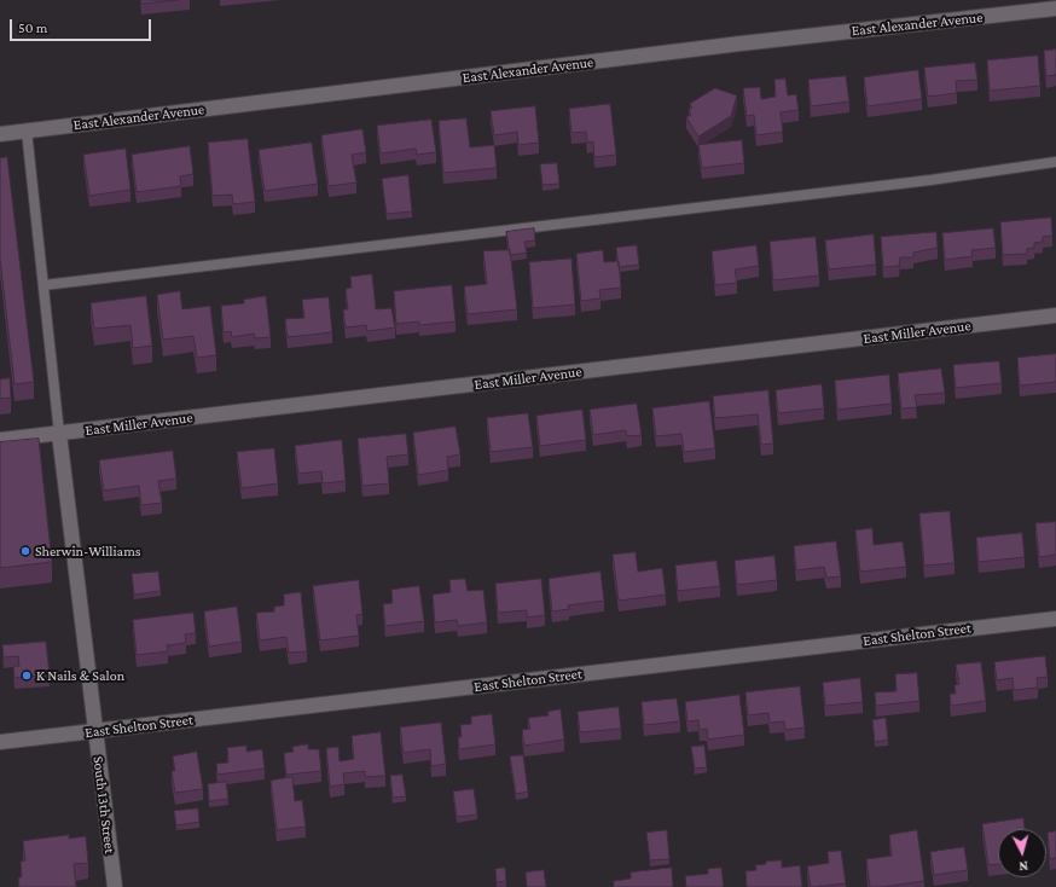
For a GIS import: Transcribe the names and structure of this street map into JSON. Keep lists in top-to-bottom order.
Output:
{
  "streets": {
    "street": [
      "East Alexander Avenue",
      "East Miller Avenue",
      "East Shelton Street",
      "South 13th Street"
    ]
  },
  "crossings": [
    ["East Miller Avenue", "South 13th Street"],
    ["East Shelton Street", "South 13th Street"]
  ],
  "places": ["Sherwin-Williams", "K Nails & Salon"],
  "scale_bar": "50 m",
  "north": "bottom"
}
